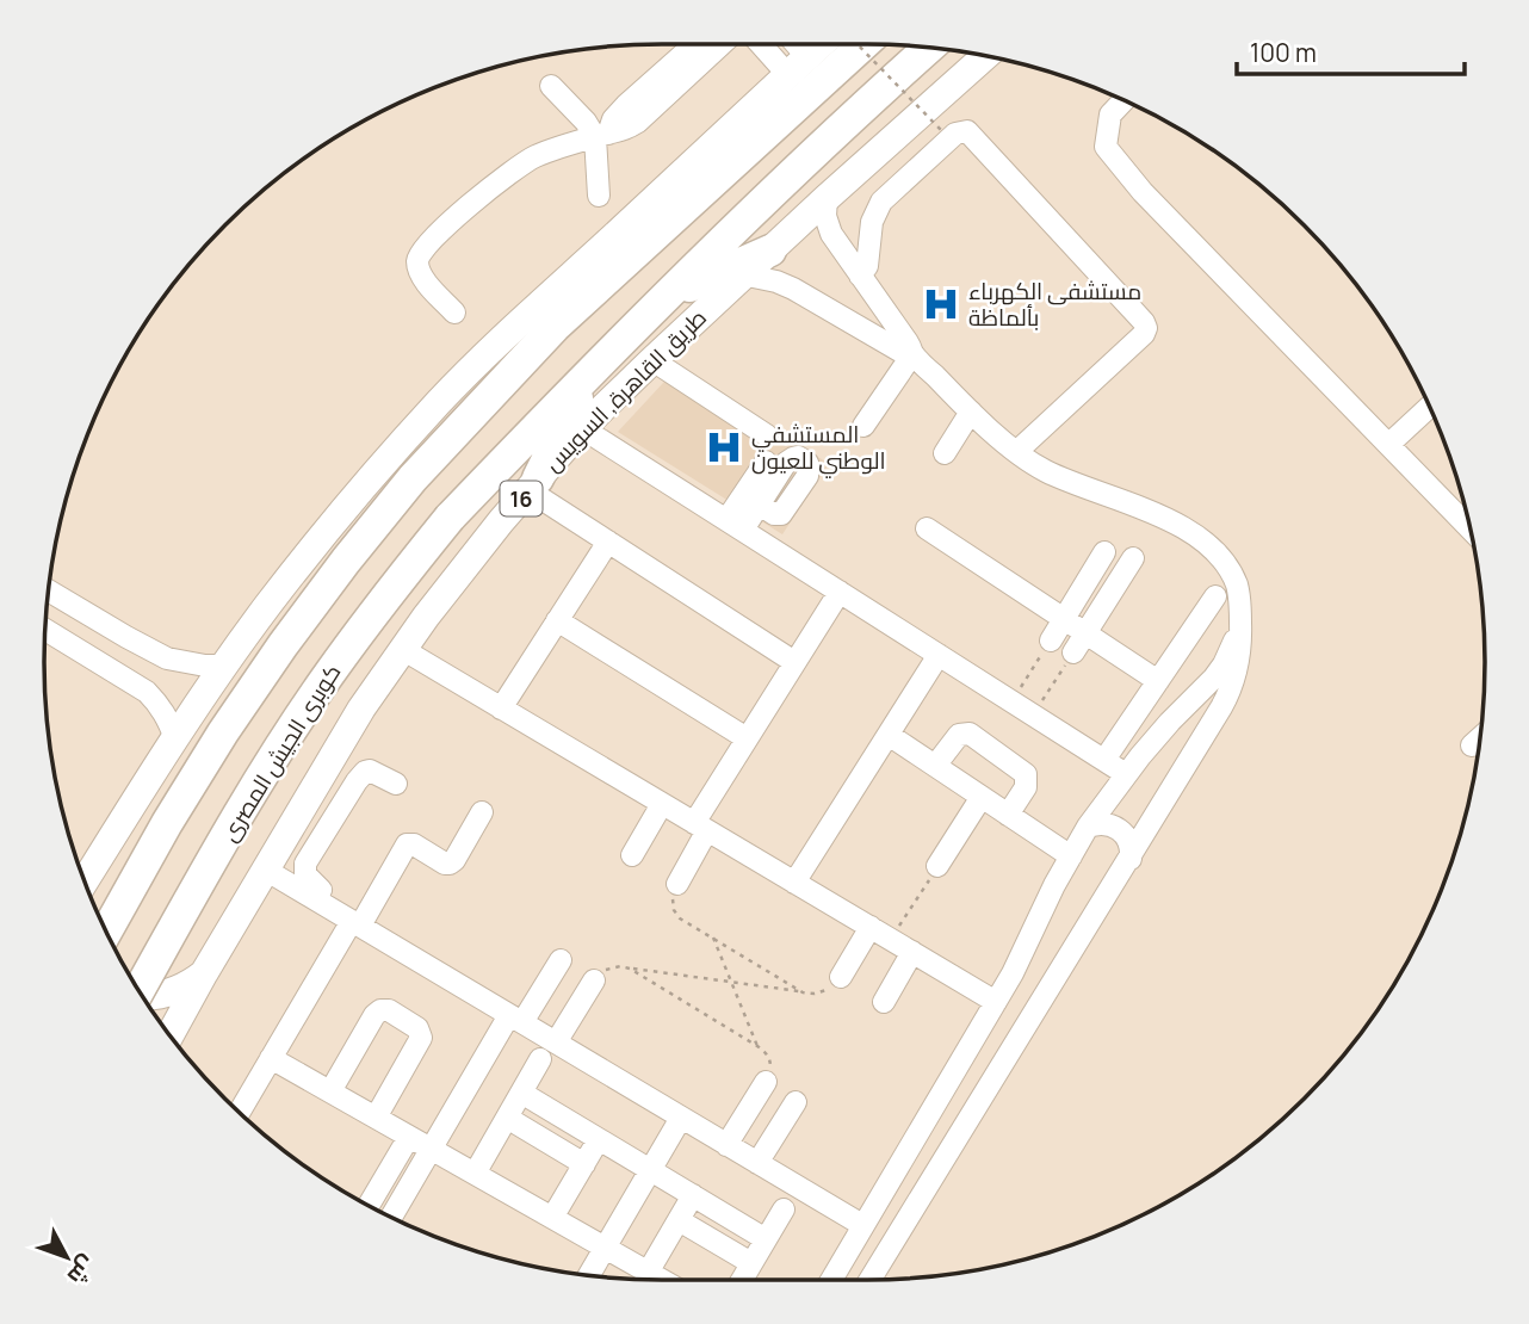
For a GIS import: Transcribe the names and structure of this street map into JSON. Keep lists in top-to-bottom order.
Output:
{
  "streets": {
    "highway": ["طريق القاهرة, السويس", "16", "كوبرى الجيش المصرى"]
  },
  "crossings": [
    ["طريق القاهرة, السويس", "16"],
    ["طريق القاهرة, السويس", "كوبرى الجيش المصرى"]
  ],
  "places": {
    "hospital": ["مستشفى الكهرباء بألماظة", "المستشفي الوطني للعيون"]
  },
  "scale_bar": "100 m",
  "north": "bottom right"
}
